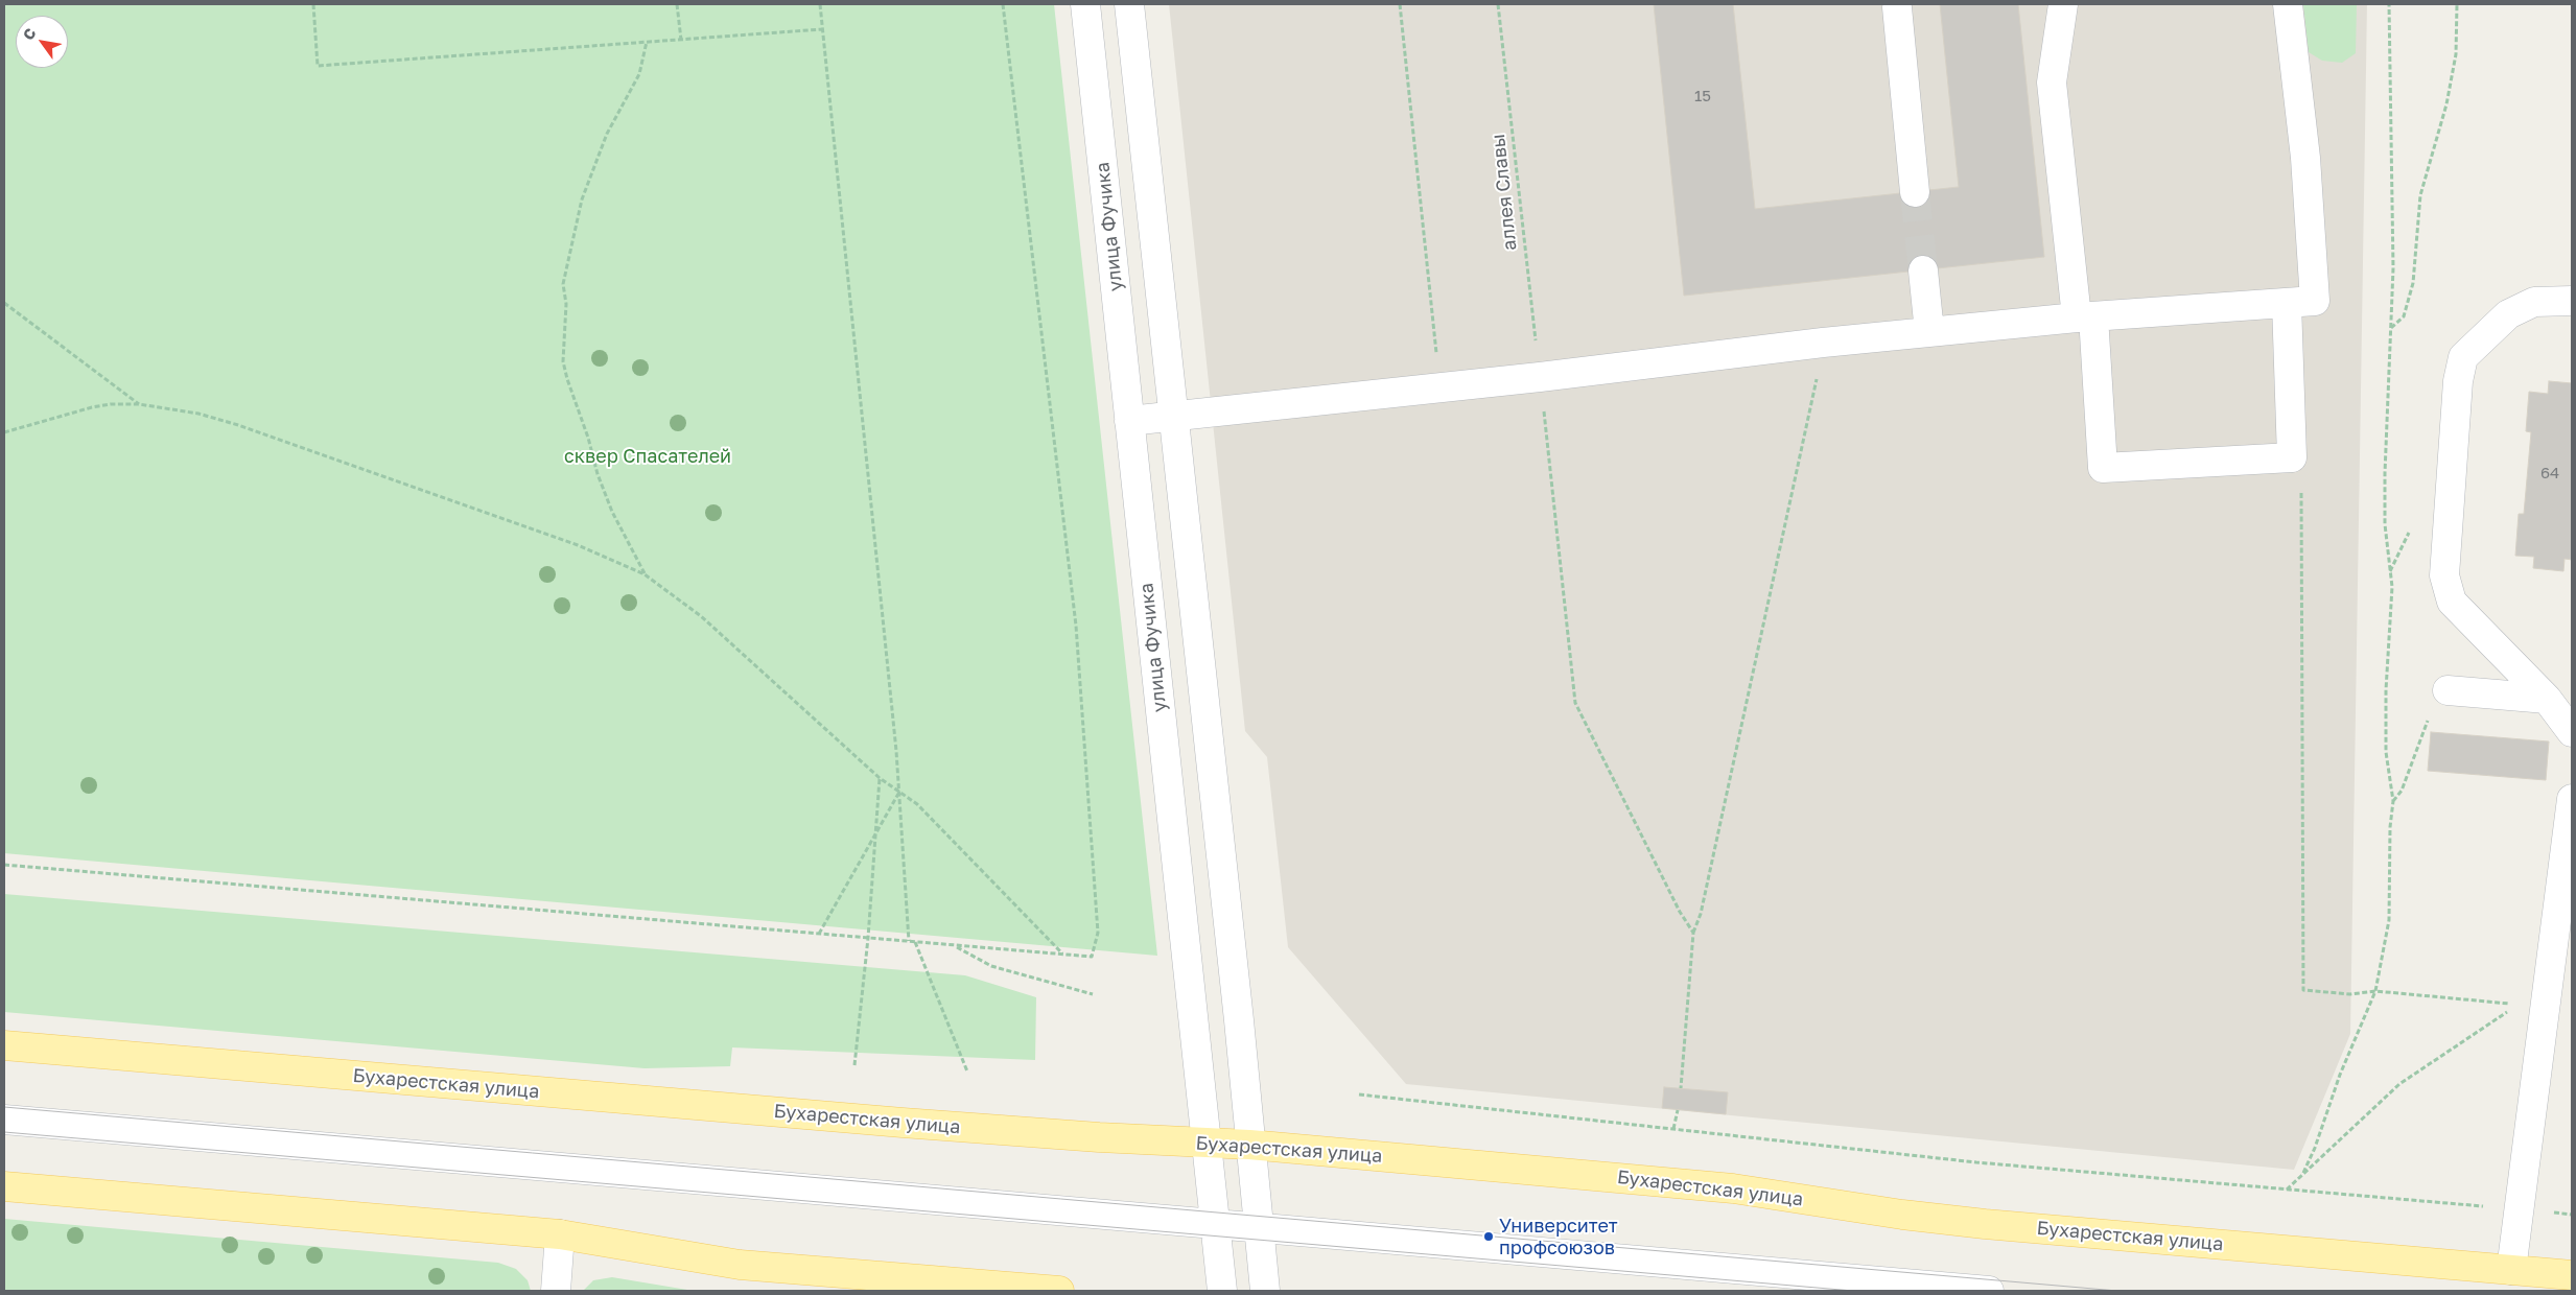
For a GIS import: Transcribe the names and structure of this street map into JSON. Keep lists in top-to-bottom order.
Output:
{
  "streets": {
    "main road": ["Бухарестская улица"],
    "street": ["улица Фучика"],
    "path": ["аллея Славы"]
  },
  "crossings": [
    ["улица Фучика", "Бухарестская улица"]
  ],
  "parks": ["cквер Спасателей"],
  "places": ["Университет профсоюзов"],
  "house_numbers": ["15", "64"],
  "north": "top left"
}
